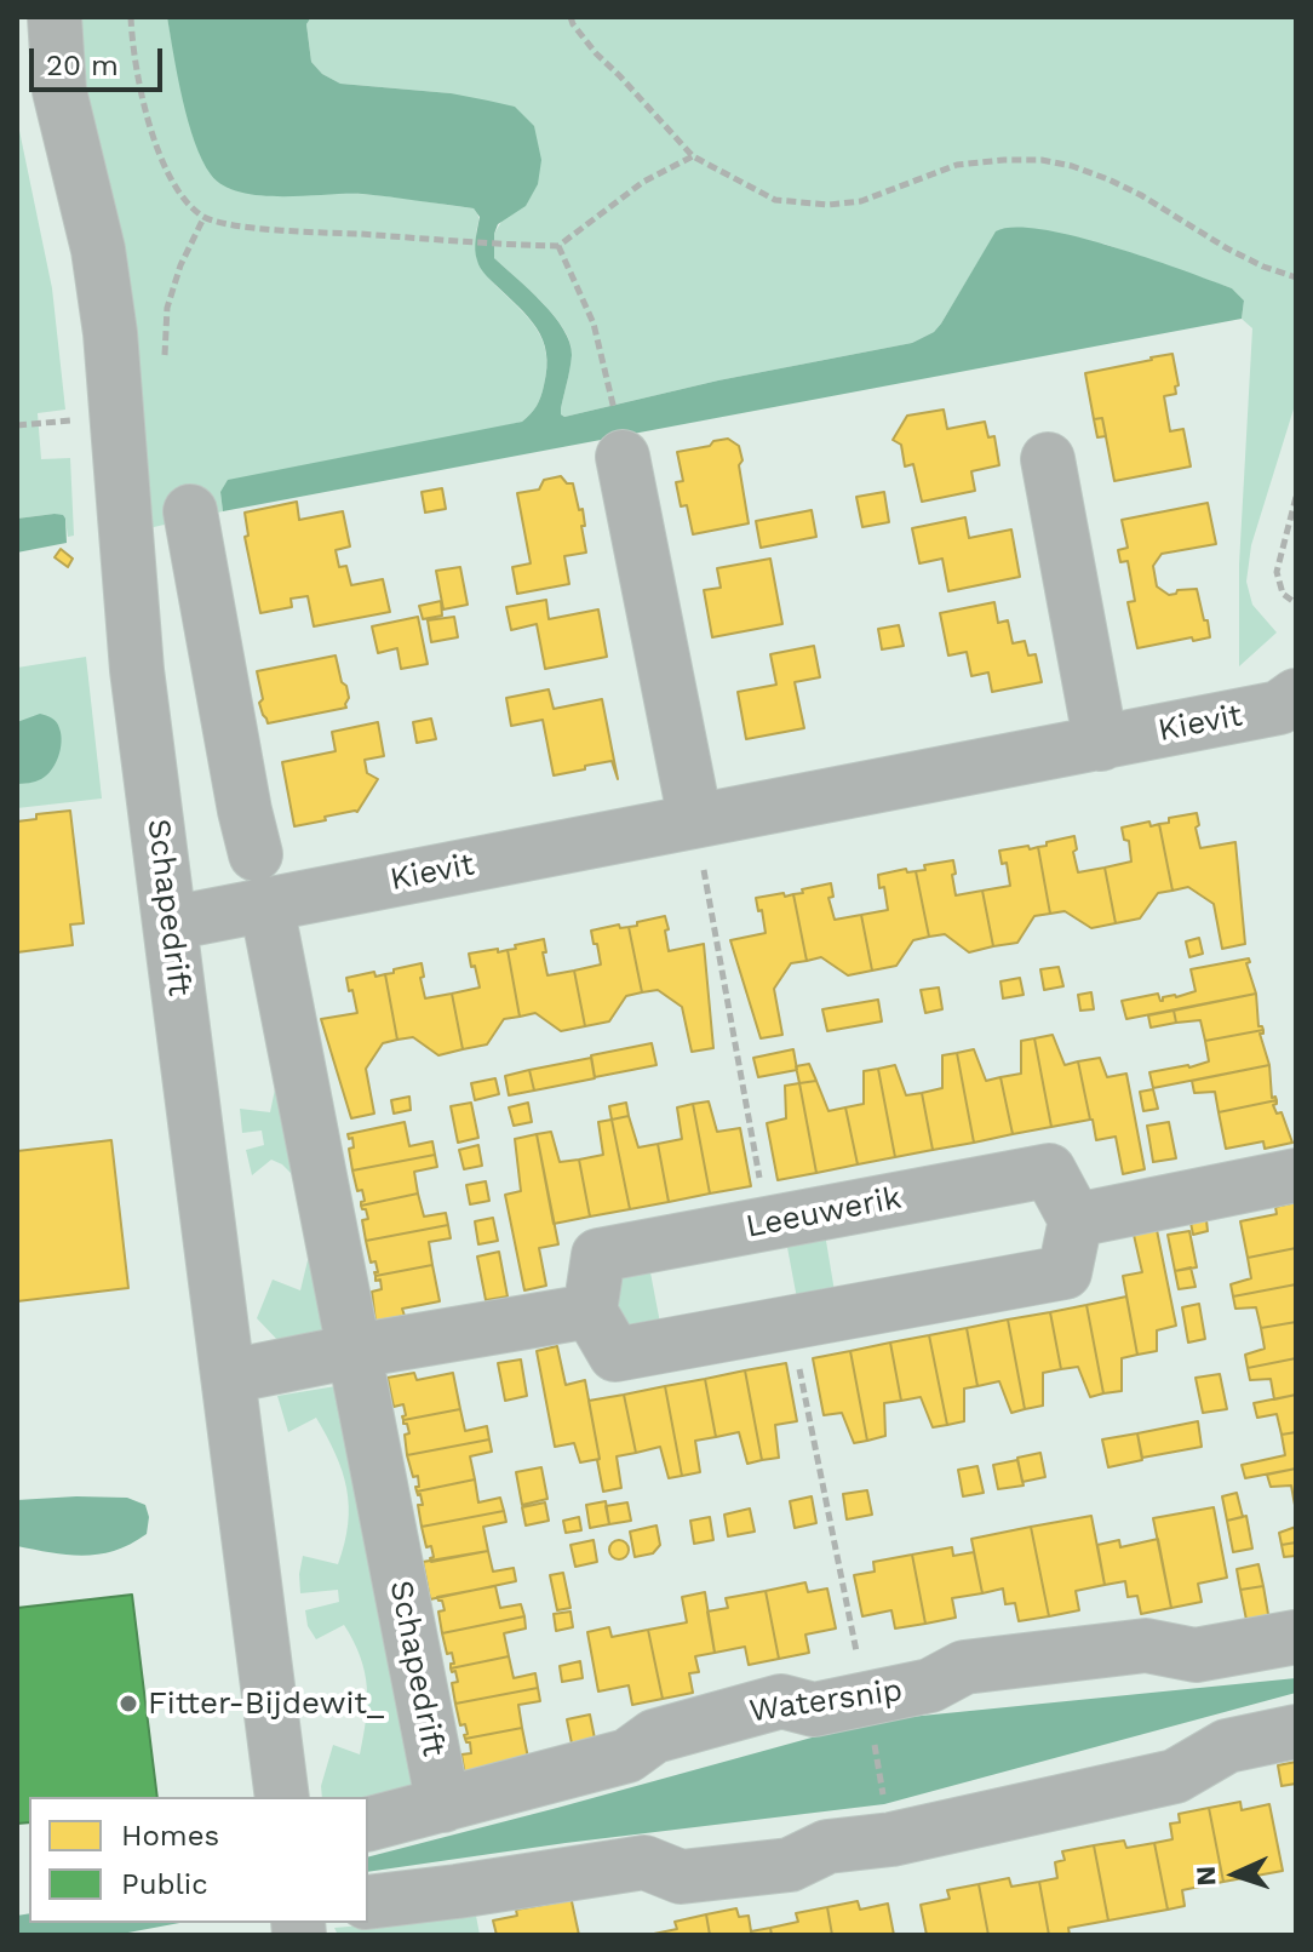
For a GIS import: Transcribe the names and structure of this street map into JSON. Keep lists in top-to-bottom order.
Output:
{
  "streets": {
    "street": [
      "Kievit",
      "Schapedrift",
      "Leeuwerik",
      "Watersnip"
    ]
  },
  "crossings": [
    ["Kievit", "Schapedrift"],
    ["Schapedrift", "Watersnip"]
  ],
  "places": ["Fitter-Bijdewit_"],
  "legend": ["Homes", "Public"],
  "scale_bar": "20 m",
  "north": "left"
}
